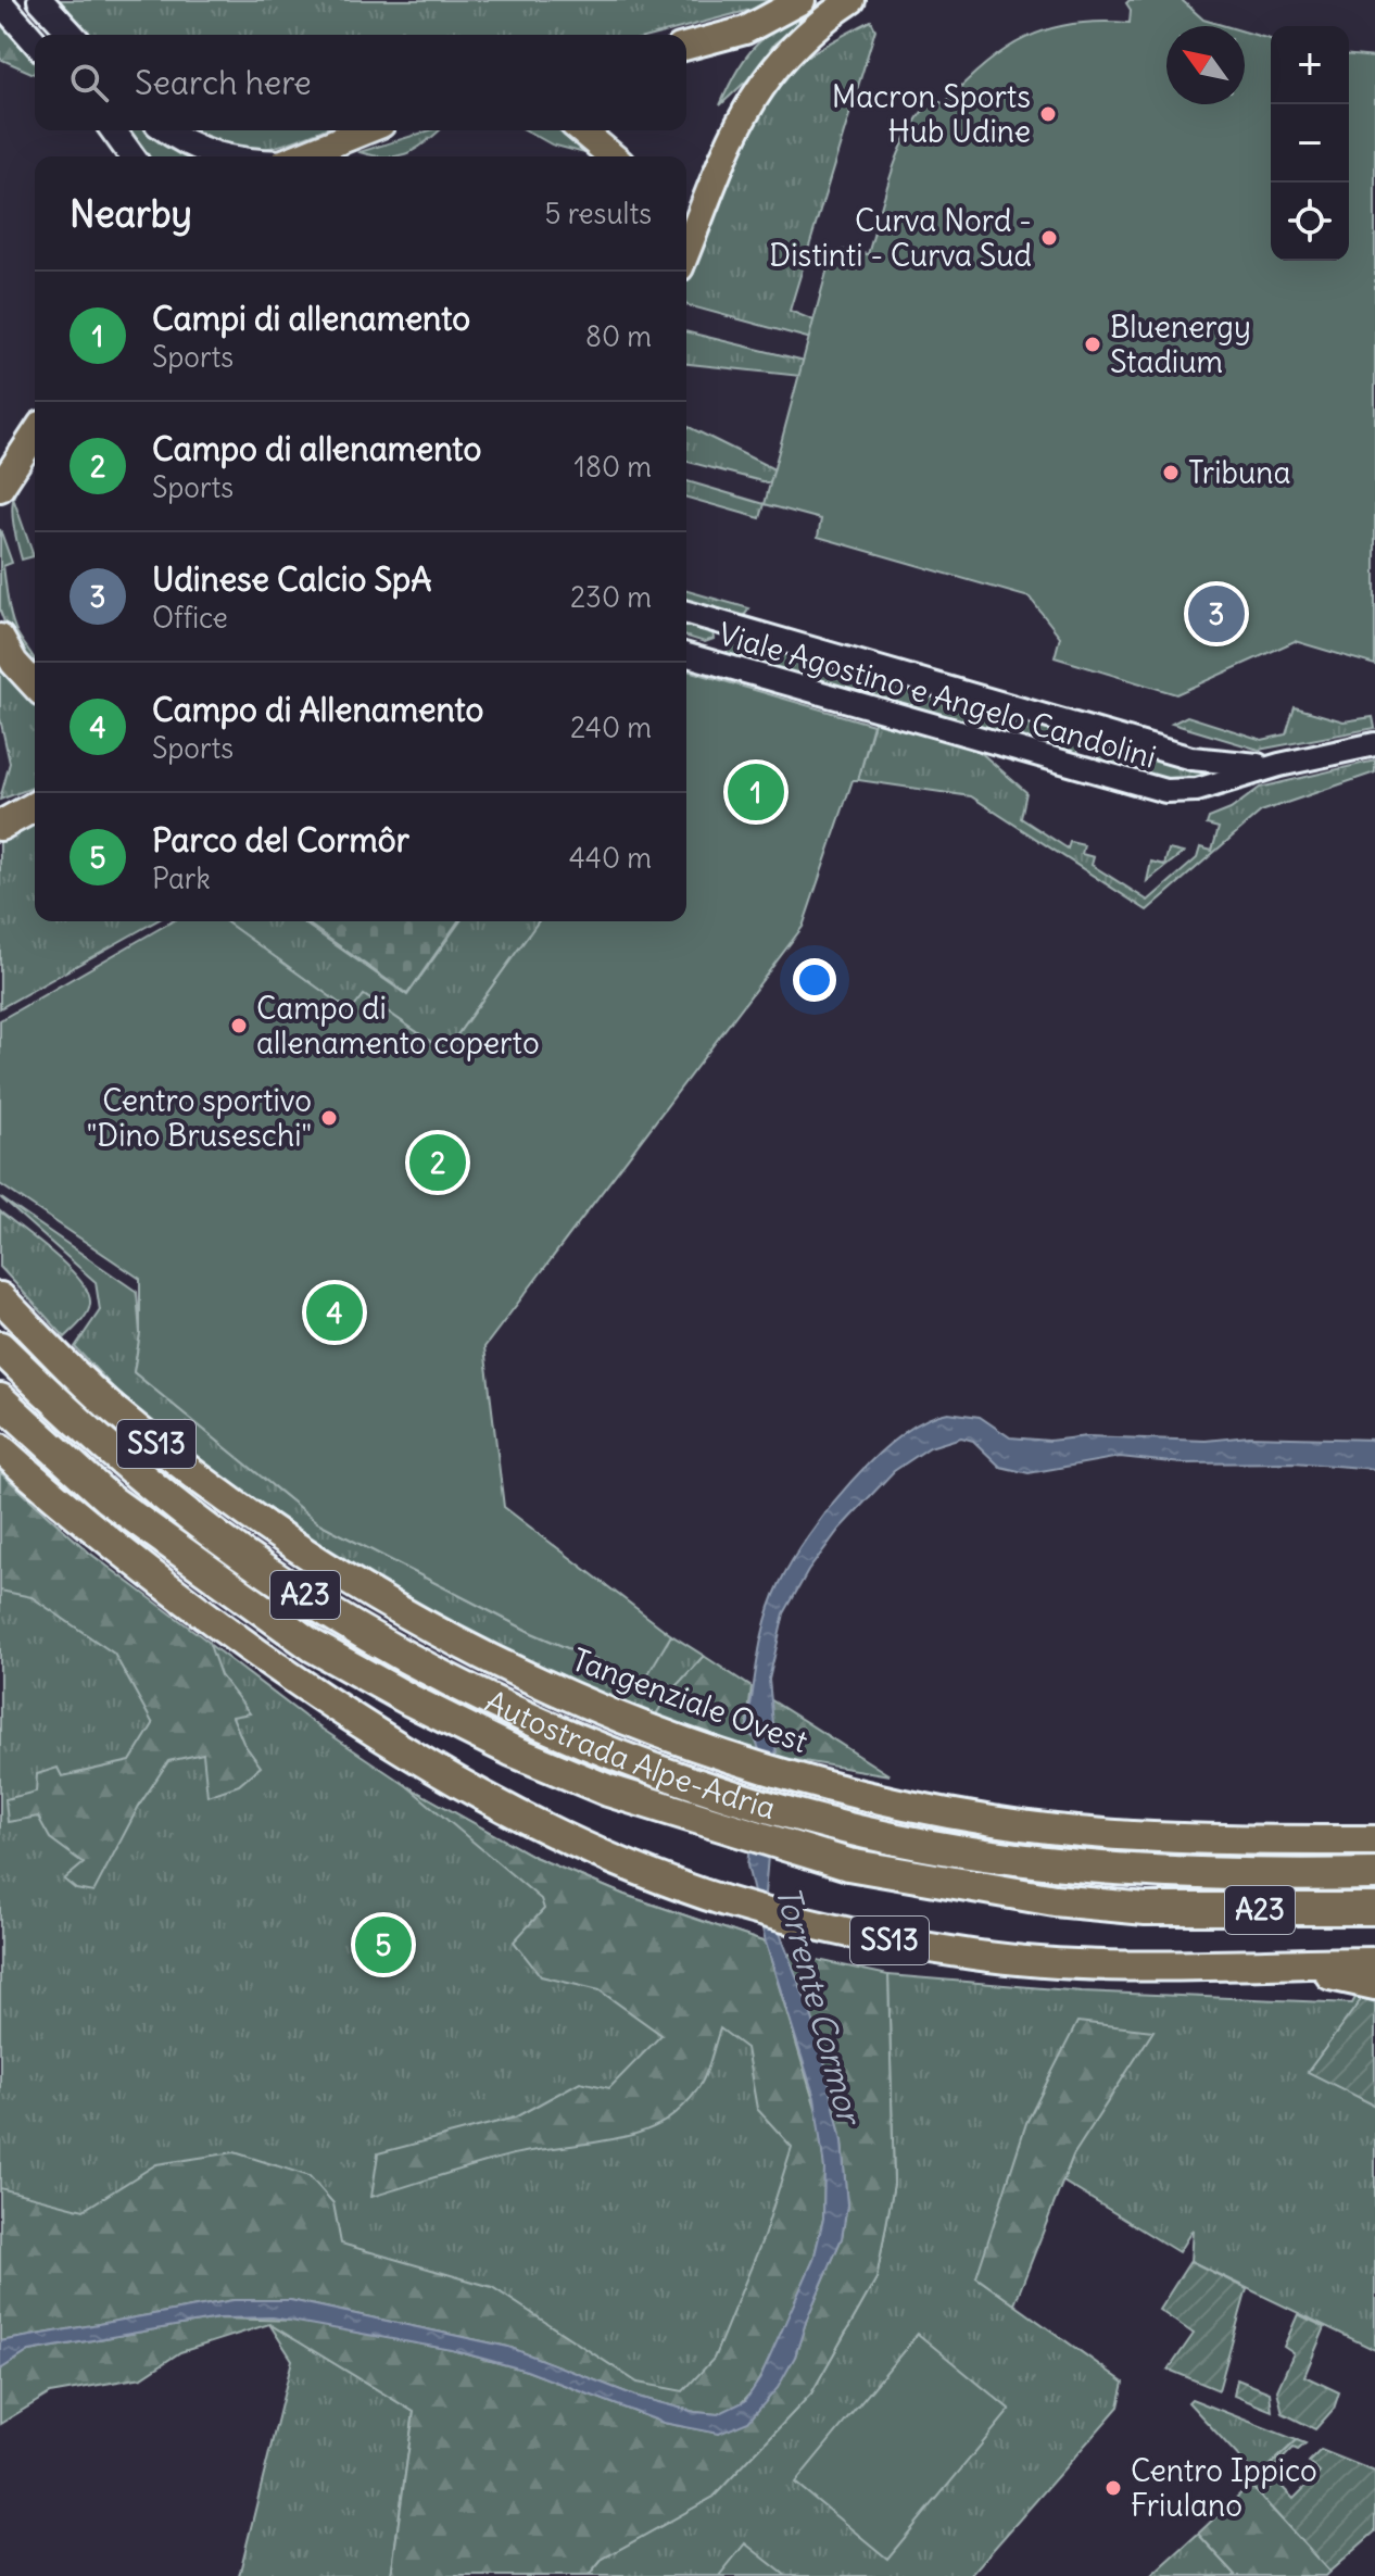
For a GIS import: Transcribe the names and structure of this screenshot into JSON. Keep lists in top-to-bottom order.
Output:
{
  "streets": {
    "highway": [
      "SS13",
      "A23",
      "Tangenziale Ovest",
      "Autostrada Alpe-Adria"
    ],
    "street": ["Viale Agostino e Angelo Candolini"]
  },
  "water": ["Torrente Cormor"],
  "places": [
    "Macron Sports Hub Udine",
    "Curva Nord - Distinti - Curva Sud",
    "Bluenergy Stadium",
    "Tribuna",
    "Campo di allenamento coperto",
    "Centro sportivo \"Dino Bruseschi\"",
    "Centro Ippico Friulano"
  ],
  "north": "top left",
  "page": {
    "map_buttons": ["+", "−"],
    "search": "Search here",
    "heading": ["Nearby", "5 results"],
    "list": [
      {
        "mark": "1",
        "name": "Campi di allenamento",
        "note": "Sports",
        "value": "80 m"
      },
      {
        "mark": "2",
        "name": "Campo di allenamento",
        "note": "Sports",
        "value": "180 m"
      },
      {
        "mark": "3",
        "name": "Udinese Calcio SpA",
        "note": "Office",
        "value": "230 m"
      },
      {
        "mark": "4",
        "name": "Campo di Allenamento",
        "note": "Sports",
        "value": "240 m"
      },
      {
        "mark": "5",
        "name": "Parco del Cormôr",
        "note": "Park",
        "value": "440 m"
      }
    ],
    "pins": [
      "3",
      "1",
      "2",
      "4",
      "5"
    ]
  }
}
